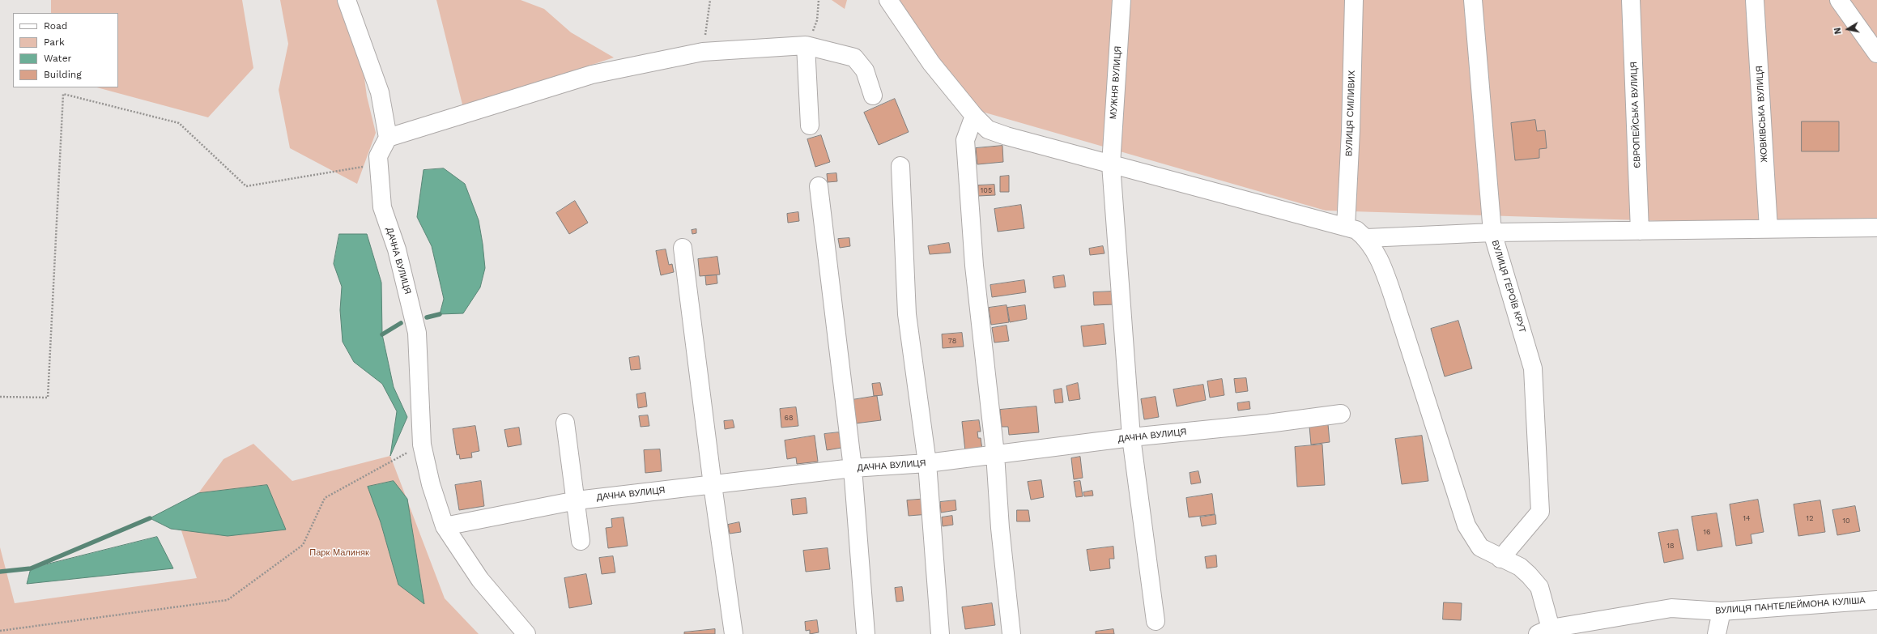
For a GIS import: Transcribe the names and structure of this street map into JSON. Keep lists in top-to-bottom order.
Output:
{
  "streets": {
    "street": [
      "МУЖНЯ ВУЛИЦЯ",
      "ВУЛИЦЯ СМІЛИВИХ",
      "ЖОВКІВСЬКА ВУЛИЦЯ",
      "ЄВРОПЕЙСЬКА ВУЛИЦЯ",
      "ДАЧНА ВУЛИЦЯ",
      "ВУЛИЦЯ ГЕРОЇВ КРУТ",
      "ВУЛИЦЯ ПАНТЕЛЕЙМОНА КУЛІША"
    ]
  },
  "crossings": [
    ["МУЖНЯ ВУЛИЦЯ", "ДАЧНА ВУЛИЦЯ"]
  ],
  "parks": ["Парк Малиняк"],
  "house_numbers": [
    "105",
    "78",
    "68",
    "14",
    "12",
    "10",
    "16",
    "18"
  ],
  "legend": [
    "Road",
    "Park",
    "Water",
    "Building"
  ],
  "north": "left"
}
